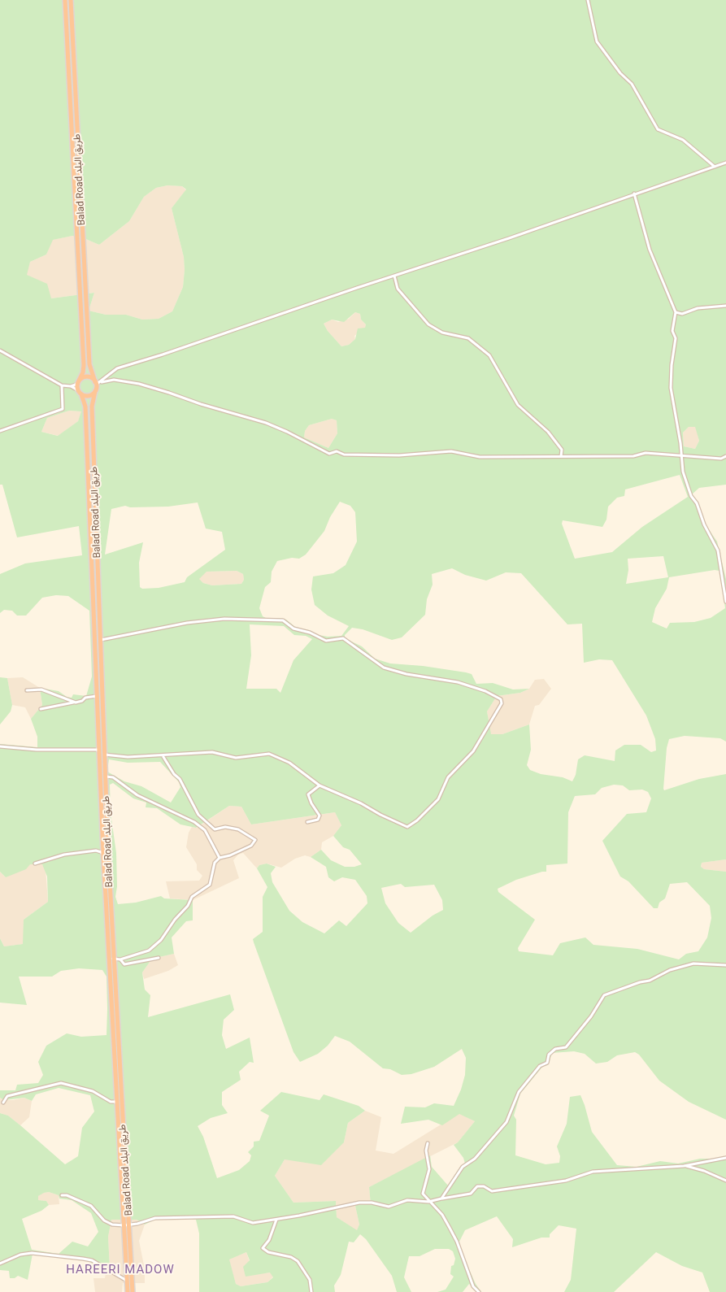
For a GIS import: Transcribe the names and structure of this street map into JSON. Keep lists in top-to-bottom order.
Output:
{
  "streets": {
    "highway": ["Balad Road طريق البلد"]
  },
  "districts": ["HAREERI MADOW"]
}
